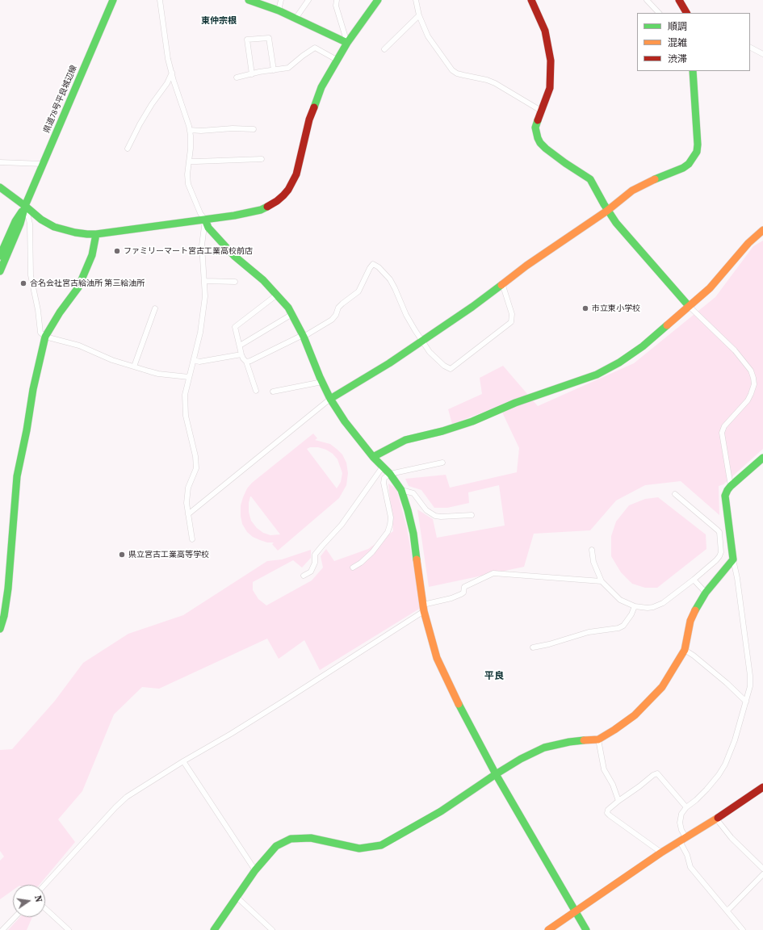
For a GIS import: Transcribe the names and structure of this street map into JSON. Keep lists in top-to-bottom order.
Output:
{
  "streets": {
    "street": ["県道78号平良城辺線"]
  },
  "districts": ["東仲宗根", "平良"],
  "places": [
    "ファミリーマート宮古工業高校前店",
    "合名会社宮古給油所 第三給油所",
    "市立東小学校",
    "県立宮古工業高等学校"
  ],
  "legend": ["順調", "混雑", "渋滞"],
  "north": "right"
}
